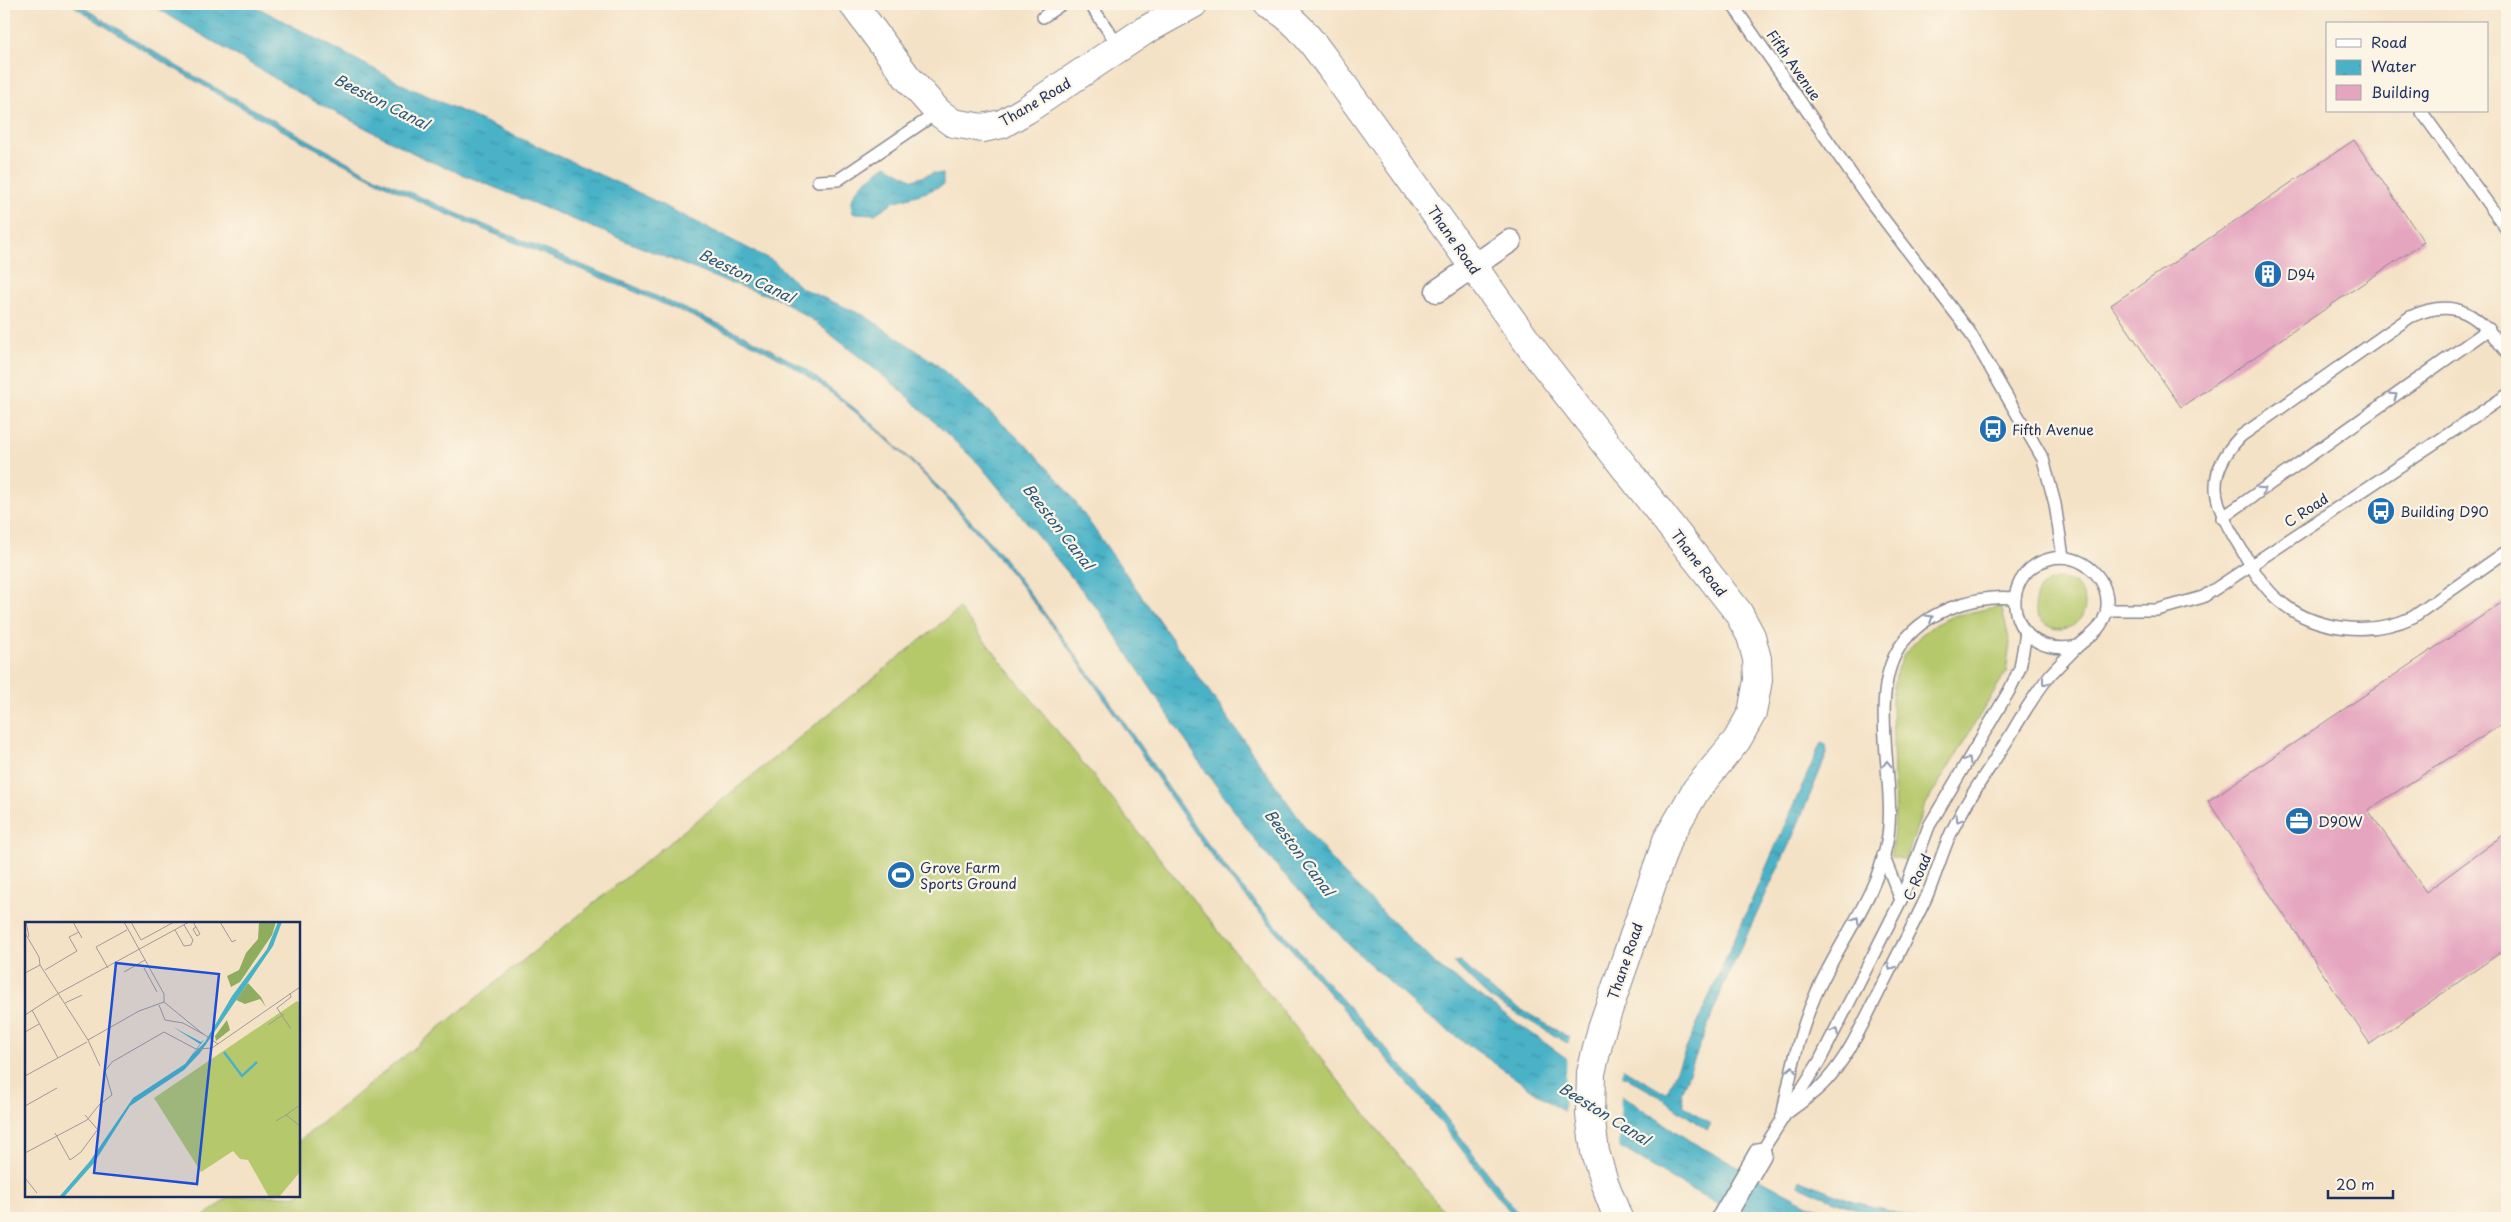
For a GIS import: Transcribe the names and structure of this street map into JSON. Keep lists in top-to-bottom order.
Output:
{
  "streets": {
    "street": ["Thane Road"],
    "lane": ["Fifth Avenue", "C Road"]
  },
  "crossings": [
    ["Fifth Avenue", "C Road"]
  ],
  "water": ["Beeston Canal"],
  "places": {
    "building": ["D94"],
    "bus stop": ["Fifth Avenue", "Building D90"],
    "office": ["D90W"],
    "sports": ["Grove Farm Sports Ground"]
  },
  "legend": ["Road", "Water", "Building"],
  "scale_bar": "20 m"
}
